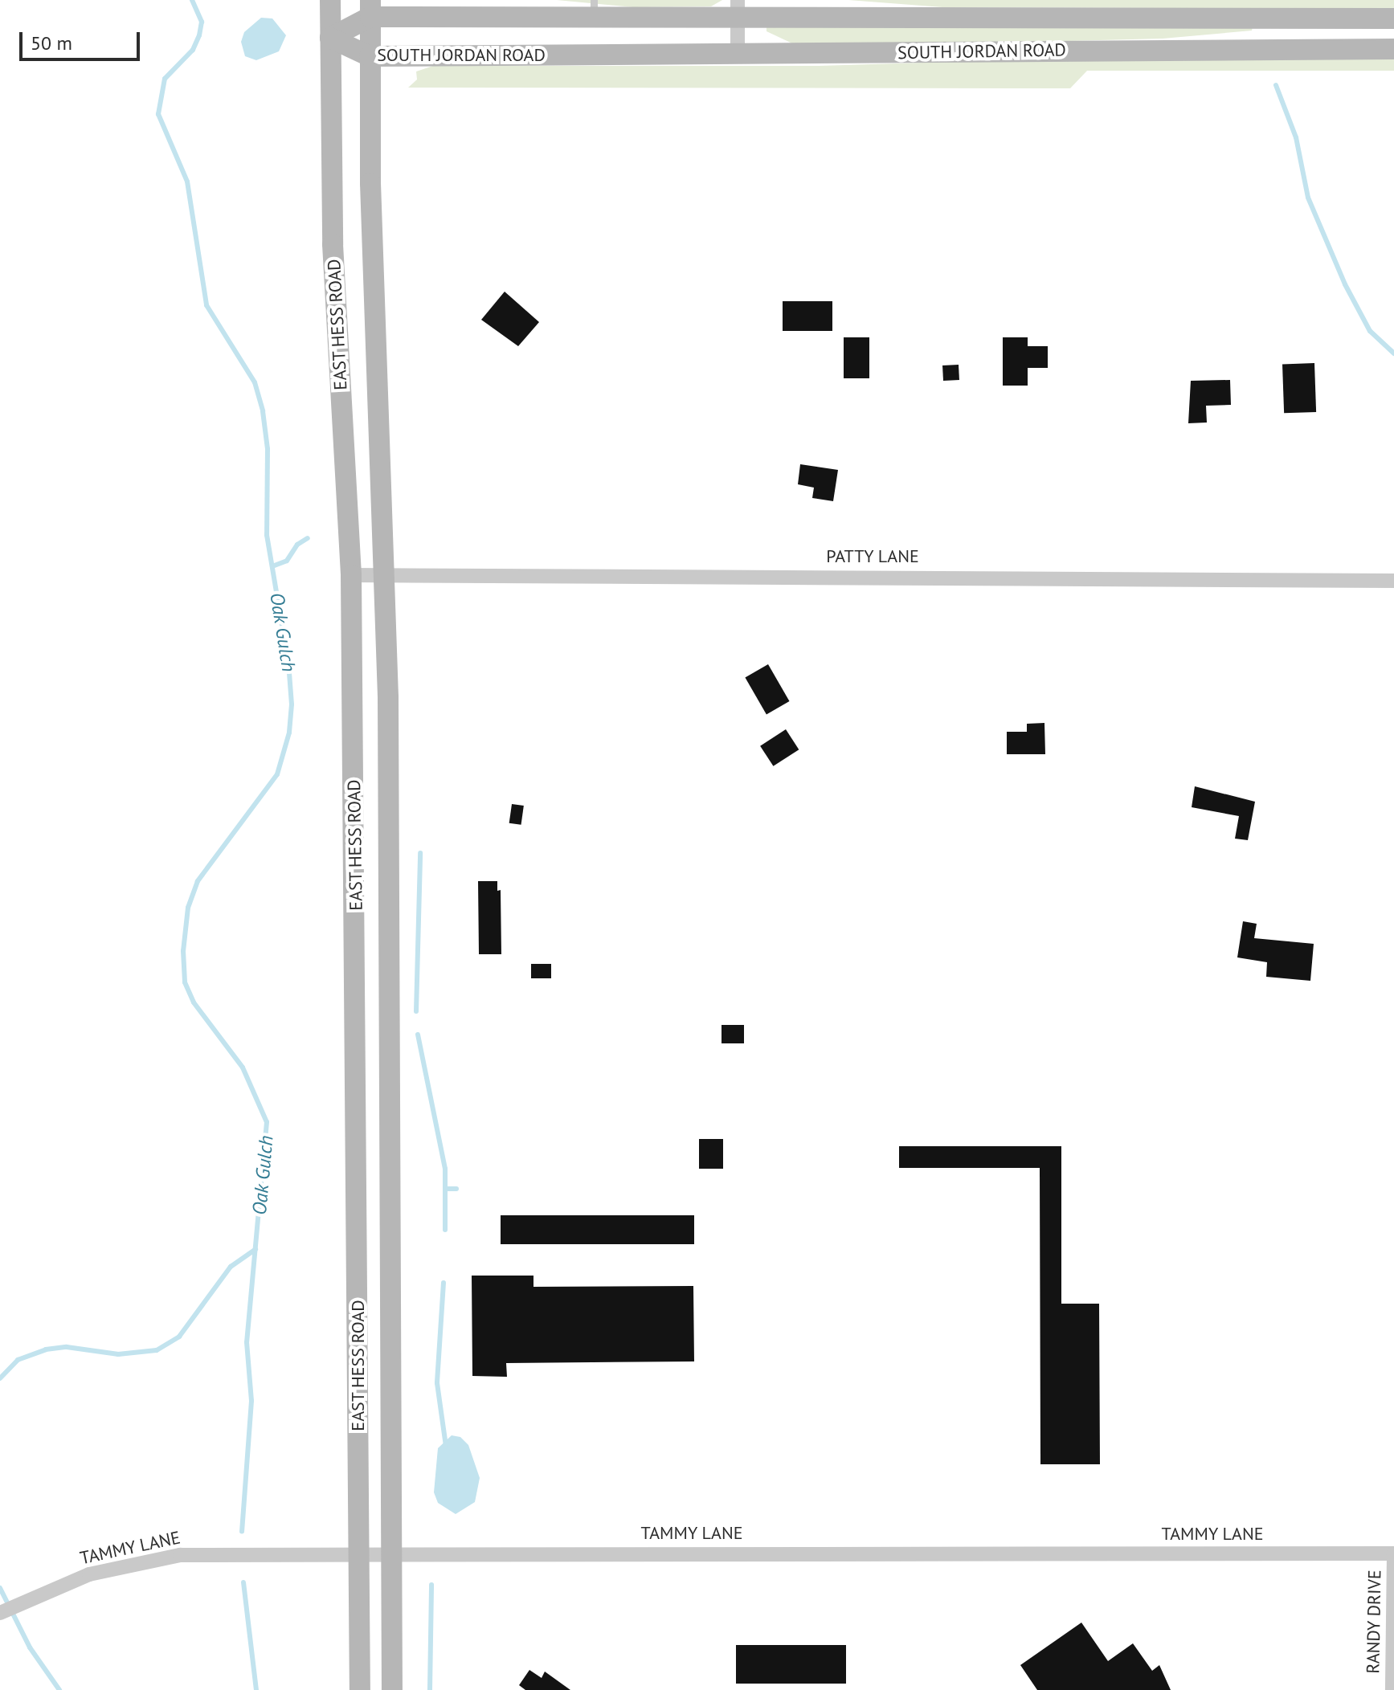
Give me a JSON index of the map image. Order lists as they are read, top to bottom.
{
  "streets": {
    "main road": ["SOUTH JORDAN ROAD", "EAST HESS ROAD"],
    "street": ["PATTY LANE", "TAMMY LANE", "RANDY DRIVE"]
  },
  "crossings": [
    ["SOUTH JORDAN ROAD", "EAST HESS ROAD"],
    ["EAST HESS ROAD", "PATTY LANE"],
    ["EAST HESS ROAD", "TAMMY LANE"],
    ["TAMMY LANE", "RANDY DRIVE"]
  ],
  "water": ["Oak Gulch"],
  "scale_bar": "50 m"
}
